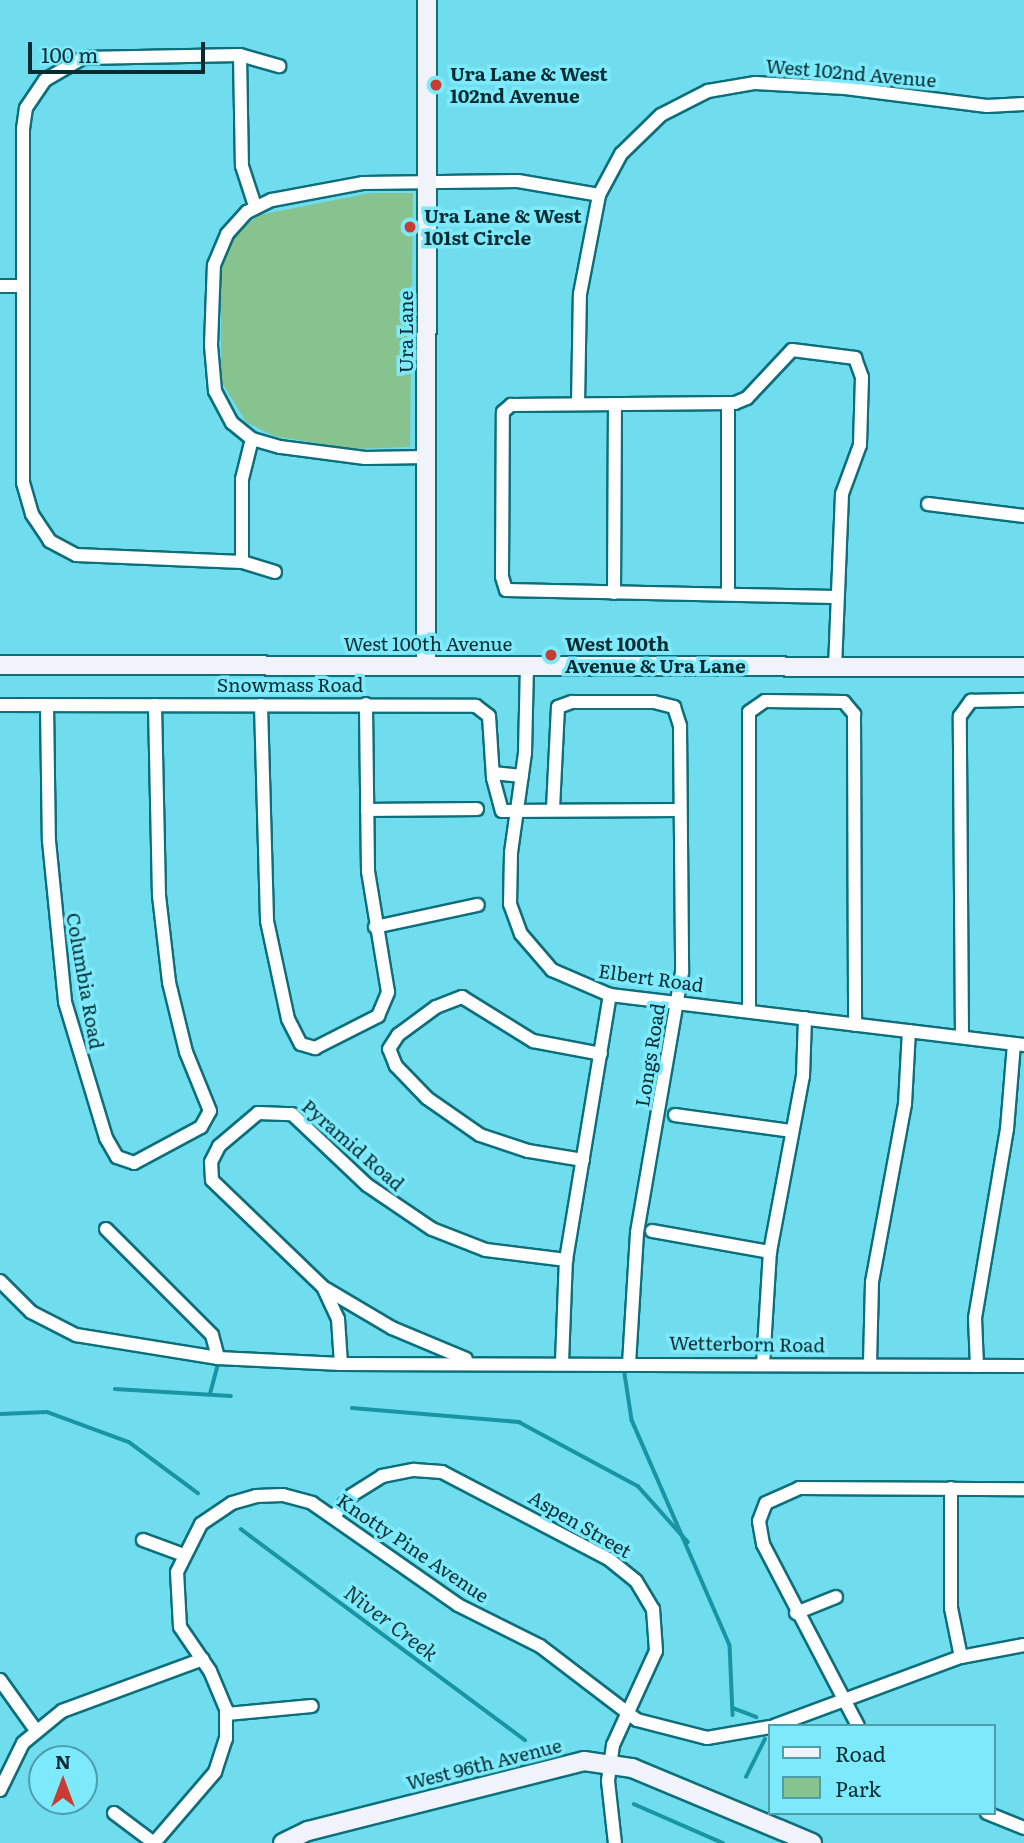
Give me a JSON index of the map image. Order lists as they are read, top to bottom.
{
  "streets": {
    "street": [
      "West 102nd Avenue",
      "Ura Lane",
      "West 100th Avenue",
      "Snowmass Road",
      "Elbert Road",
      "Columbia Road",
      "Longs Road",
      "Pyramid Road",
      "Wetterborn Road",
      "Aspen Street",
      "Knotty Pine Avenue",
      "West 96th Avenue"
    ]
  },
  "crossings": [
    ["Ura Lane", "West 100th Avenue"],
    ["West 100th Avenue", "Elbert Road"],
    ["Snowmass Road", "Elbert Road"],
    ["Snowmass Road", "Columbia Road"],
    ["Elbert Road", "Longs Road"],
    ["Longs Road", "Wetterborn Road"],
    ["Pyramid Road", "Wetterborn Road"],
    ["Aspen Street", "Knotty Pine Avenue"],
    ["Aspen Street", "West 96th Avenue"]
  ],
  "water": ["Niver Creek"],
  "places": ["Ura Lane & West 102nd Avenue", "Ura Lane & West 101st Circle", "West 100th Avenue & Ura Lane"],
  "legend": ["Road", "Park"],
  "scale_bar": "100 m",
  "north": "top"
}
